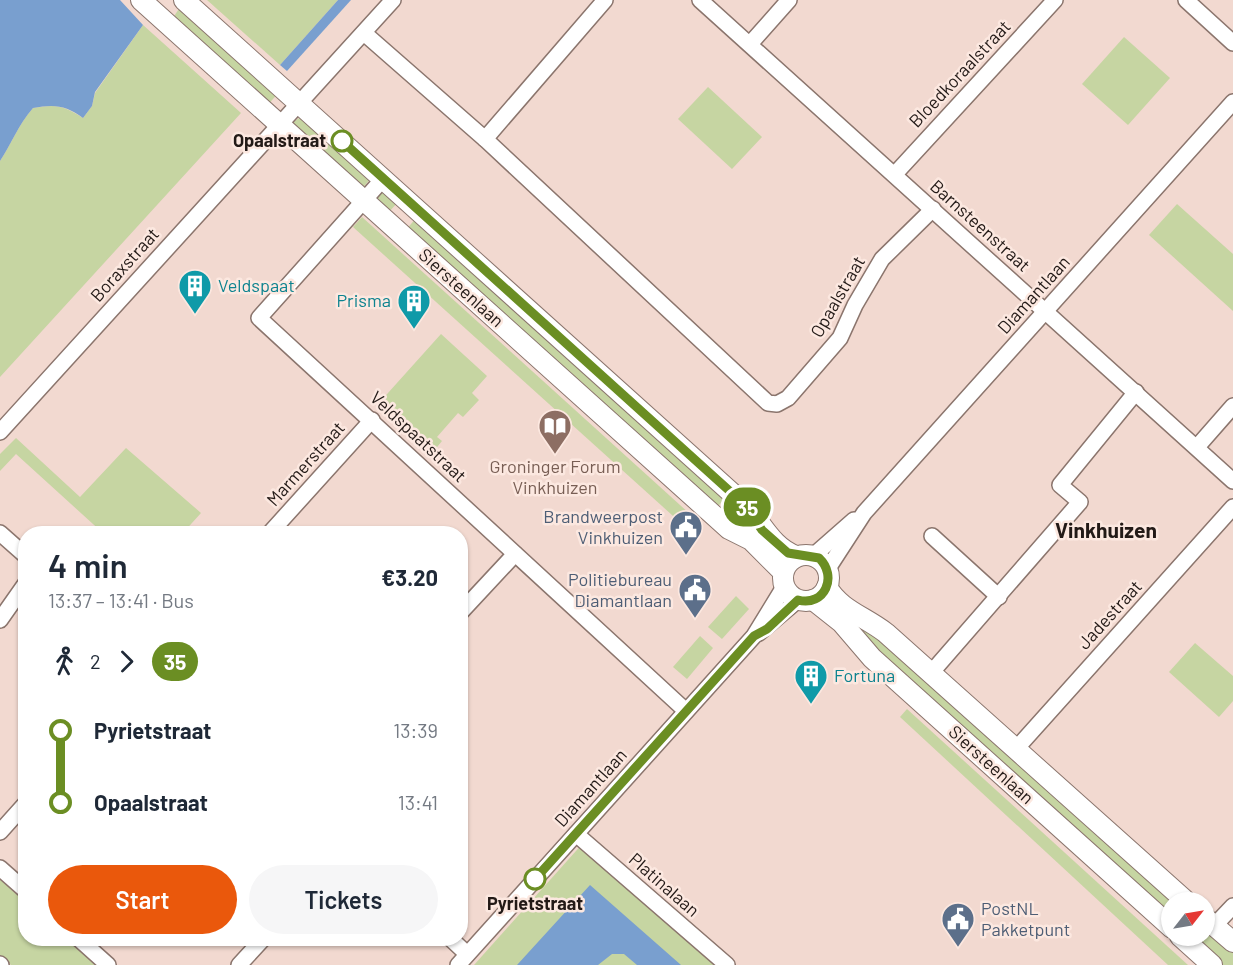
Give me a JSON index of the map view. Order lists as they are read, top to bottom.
{
  "streets": {
    "main road": ["Siersteenlaan"],
    "street": [
      "Bloedkoraalstraat",
      "Barnsteenstraat",
      "Boraxstraat",
      "Diamantlaan",
      "Opaalstraat",
      "Veldspaatstraat",
      "Marmerstraat",
      "Jadestraat",
      "Platinalaan"
    ]
  },
  "crossings": [
    ["Bloedkoraalstraat", "Barnsteenstraat"],
    ["Barnsteenstraat", "Diamantlaan"],
    ["Barnsteenstraat", "Opaalstraat"],
    ["Boraxstraat", "Siersteenlaan"],
    ["Boraxstraat", "Opaalstraat"],
    ["Siersteenlaan", "Diamantlaan"],
    ["Siersteenlaan", "Veldspaatstraat"],
    ["Siersteenlaan", "Jadestraat"],
    ["Diamantlaan", "Veldspaatstraat"],
    ["Diamantlaan", "Platinalaan"],
    ["Veldspaatstraat", "Marmerstraat"]
  ],
  "districts": ["Vinkhuizen"],
  "places": {
    "other": ["Opaalstraat", "Pyrietstraat"],
    "building": ["Veldspaat", "Prisma", "Fortuna"],
    "library": ["Groninger Forum Vinkhuizen"],
    "public building": ["Brandweerpost Vinkhuizen", "Politiebureau Diamantlaan", "PostNL Pakketpunt"]
  },
  "lines": ["bus line 35"],
  "north": "top right",
  "page": {
    "on_map": "35",
    "heading": ["4 min", "13:37 – 13:41 · Bus", "€3.20"],
    "legs": ["2", "35"],
    "list": [
      {
        "name": "Pyrietstraat",
        "value": "13:39"
      },
      {
        "name": "Opaalstraat",
        "value": "13:41"
      }
    ],
    "buttons": ["Start", "Tickets"]
  }
}
